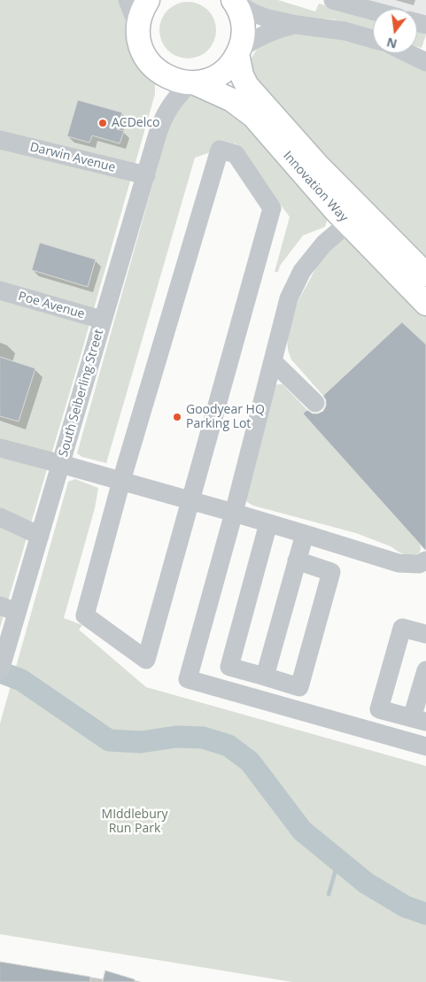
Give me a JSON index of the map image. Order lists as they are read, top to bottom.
{
  "streets": {
    "main road": ["Innovation Way"],
    "street": ["Darwin Avenue", "Poe Avenue", "South Seiberling Street"]
  },
  "crossings": [
    ["Darwin Avenue", "South Seiberling Street"],
    ["Innovation Way", "South Seiberling Street"],
    ["Poe Avenue", "South Seiberling Street"]
  ],
  "parks": ["MIddlebury Run Park"],
  "places": ["ACDelco", "Goodyear HQ Parking Lot"],
  "north": "bottom"
}
